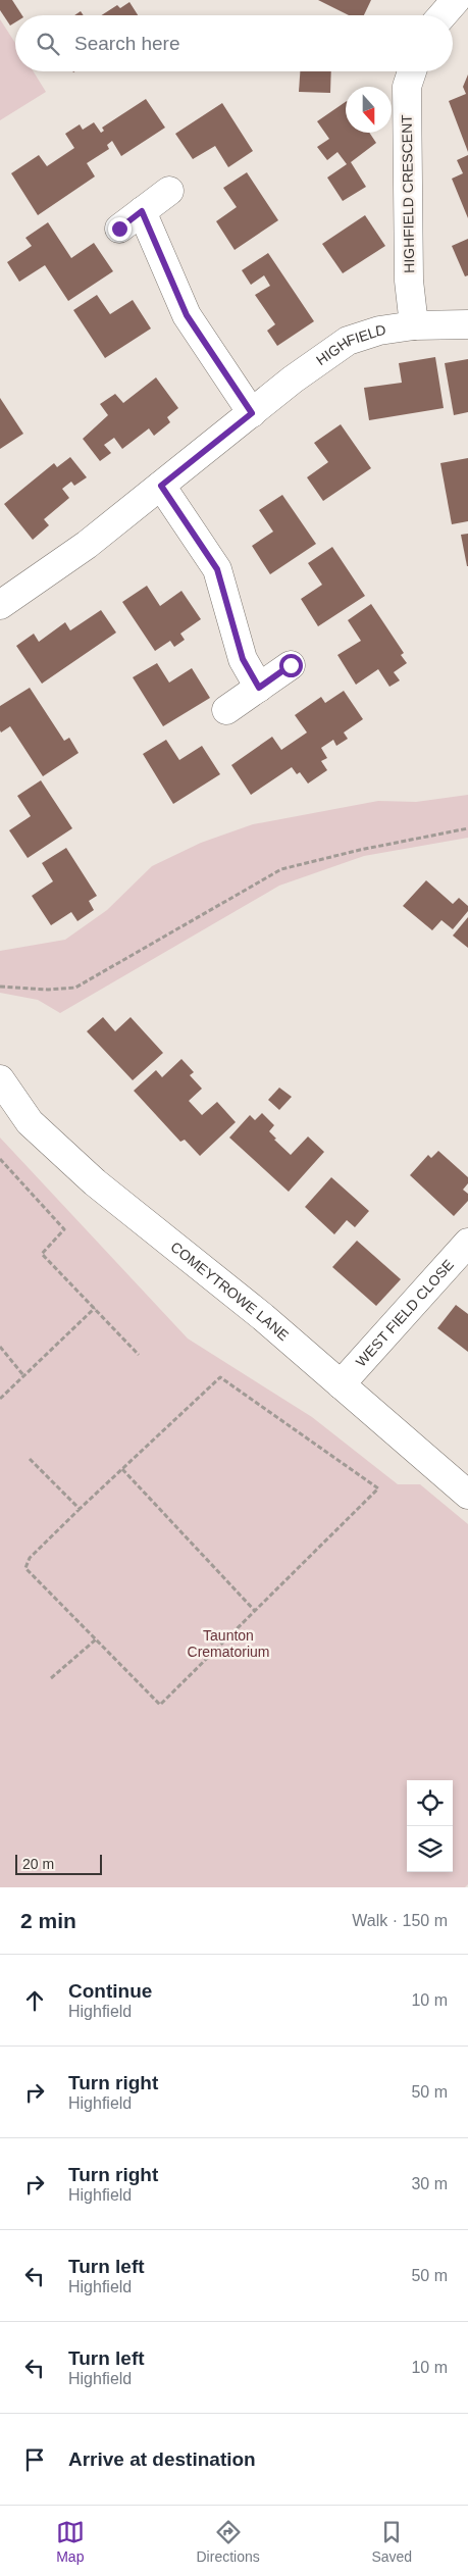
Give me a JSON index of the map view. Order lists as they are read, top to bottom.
{
  "streets": {
    "street": [
      "HIGHFIELD CRESCENT",
      "HIGHFIELD",
      "COMEYTROWE LANE",
      "WEST FIELD CLOSE"
    ]
  },
  "crossings": [
    ["HIGHFIELD CRESCENT", "HIGHFIELD"],
    ["COMEYTROWE LANE", "WEST FIELD CLOSE"]
  ],
  "parks": ["Taunton Crematorium"],
  "scale_bar": "20 m",
  "north": "bottom",
  "page": {
    "search": "Search here",
    "scale": "20 m",
    "heading": ["2 min", "Walk · 150 m"],
    "list": [
      ["Continue", "Highfield", "10 m"],
      ["Turn right", "Highfield", "50 m"],
      ["Turn right", "Highfield", "30 m"],
      ["Turn left", "Highfield", "50 m"],
      ["Turn left", "Highfield", "10 m"],
      "Arrive at destination"
    ],
    "nav": ["Map", "Directions", "Saved"]
  }
}
